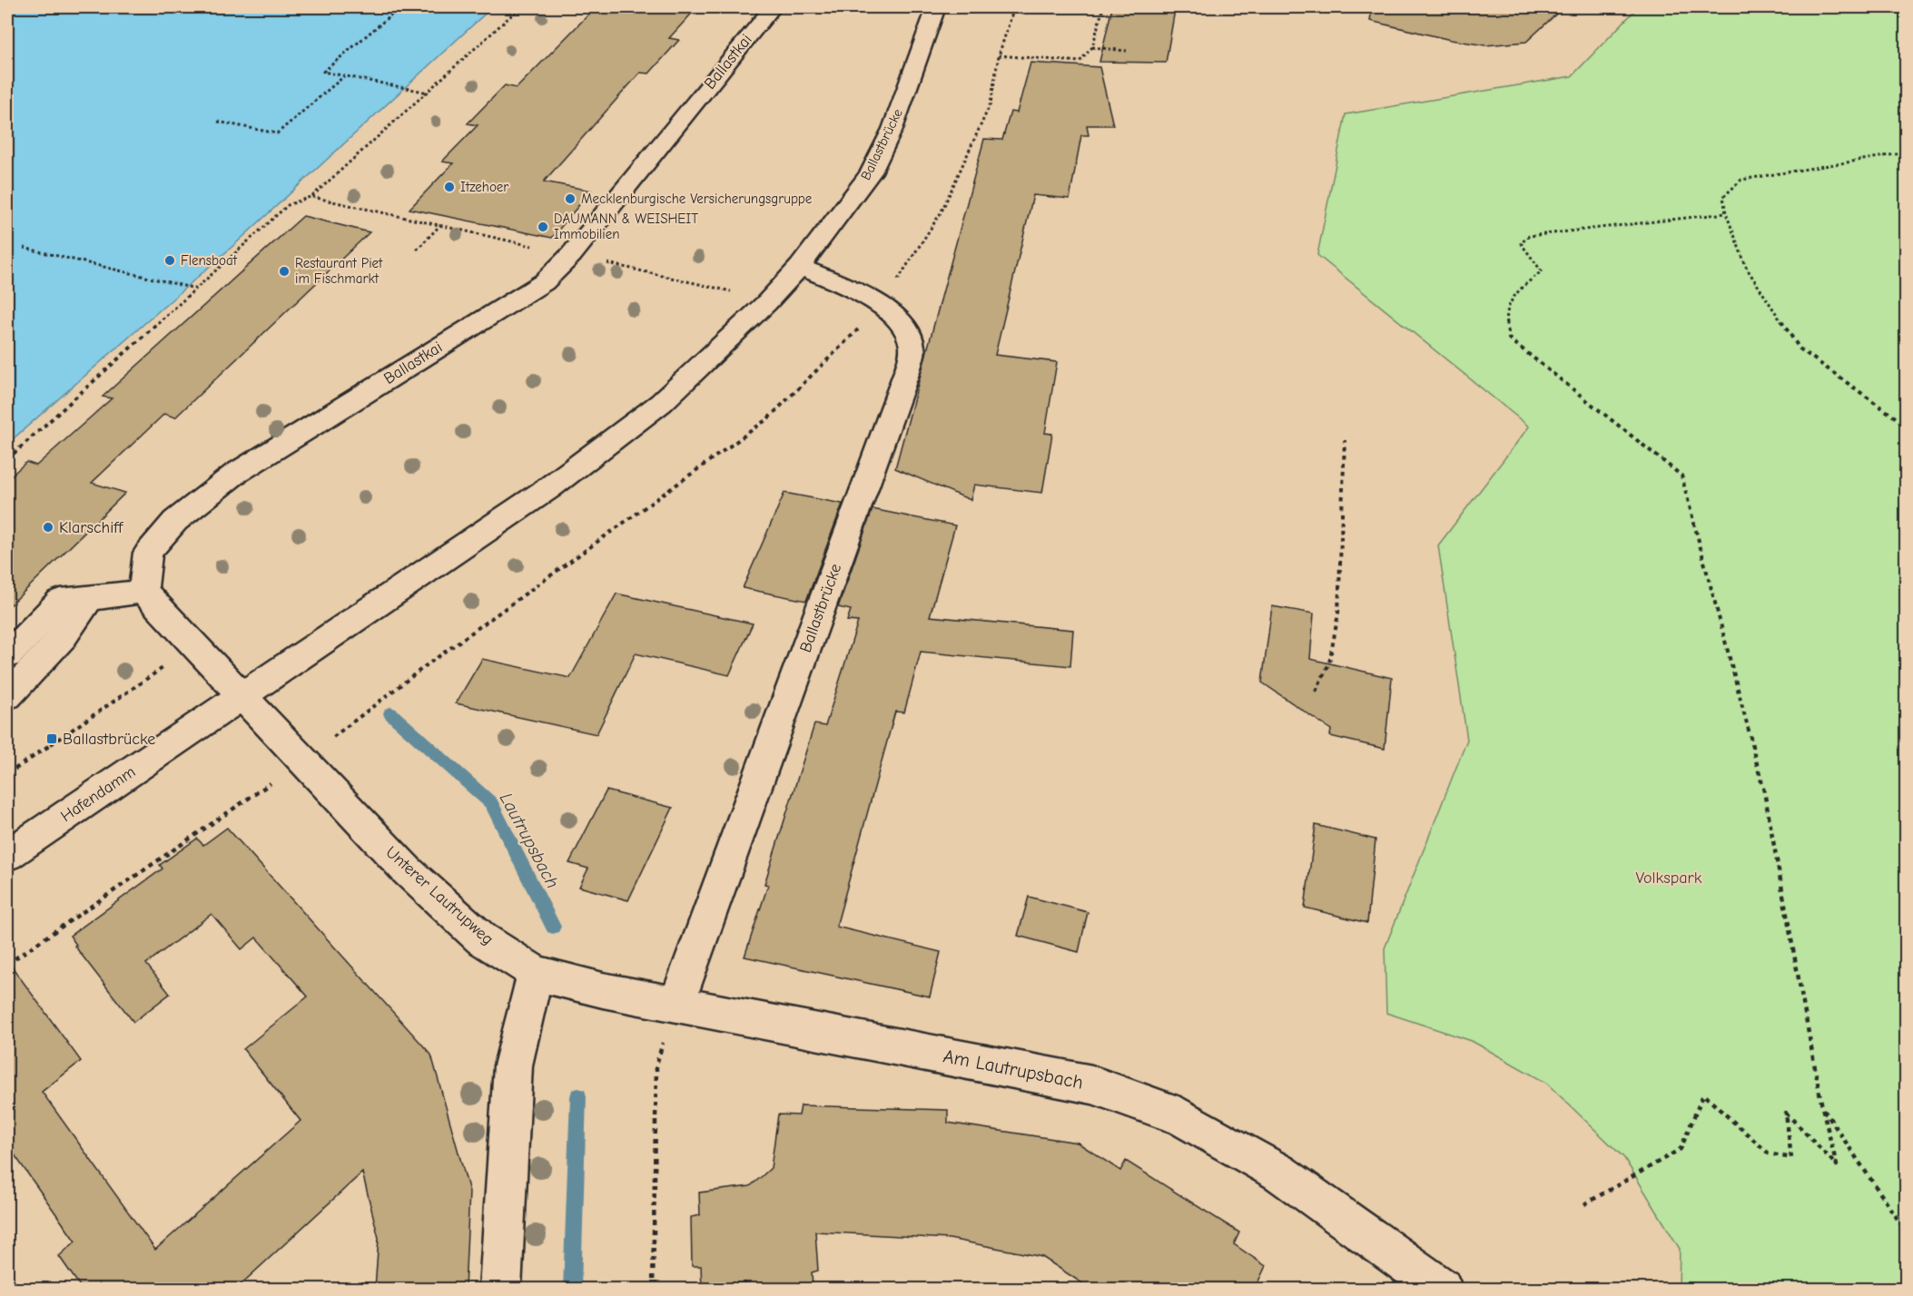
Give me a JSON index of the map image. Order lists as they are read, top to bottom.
{
  "streets": {
    "street": [
      "Ballastkai",
      "Ballastbrücke",
      "Hafendamm",
      "Unterer Lautrupweg",
      "Am Lautrupsbach"
    ]
  },
  "crossings": [
    ["Ballastbrücke", "Hafendamm"],
    ["Ballastbrücke", "Unterer Lautrupweg"],
    ["Ballastbrücke", "Am Lautrupsbach"],
    ["Hafendamm", "Unterer Lautrupweg"],
    ["Unterer Lautrupweg", "Am Lautrupsbach"]
  ],
  "water": ["Lautrupsbach"],
  "parks": ["Volkspark"],
  "places": {
    "other": [
      "Itzehoer",
      "Mecklenburgische Versicherungsgruppe",
      "DAUMANN & WEISHEIT Immobilien",
      "Flensboat",
      "Restaurant Piet im Fischmarkt",
      "Klarschiff"
    ],
    "transit": ["Ballastbrücke"]
  }
}
